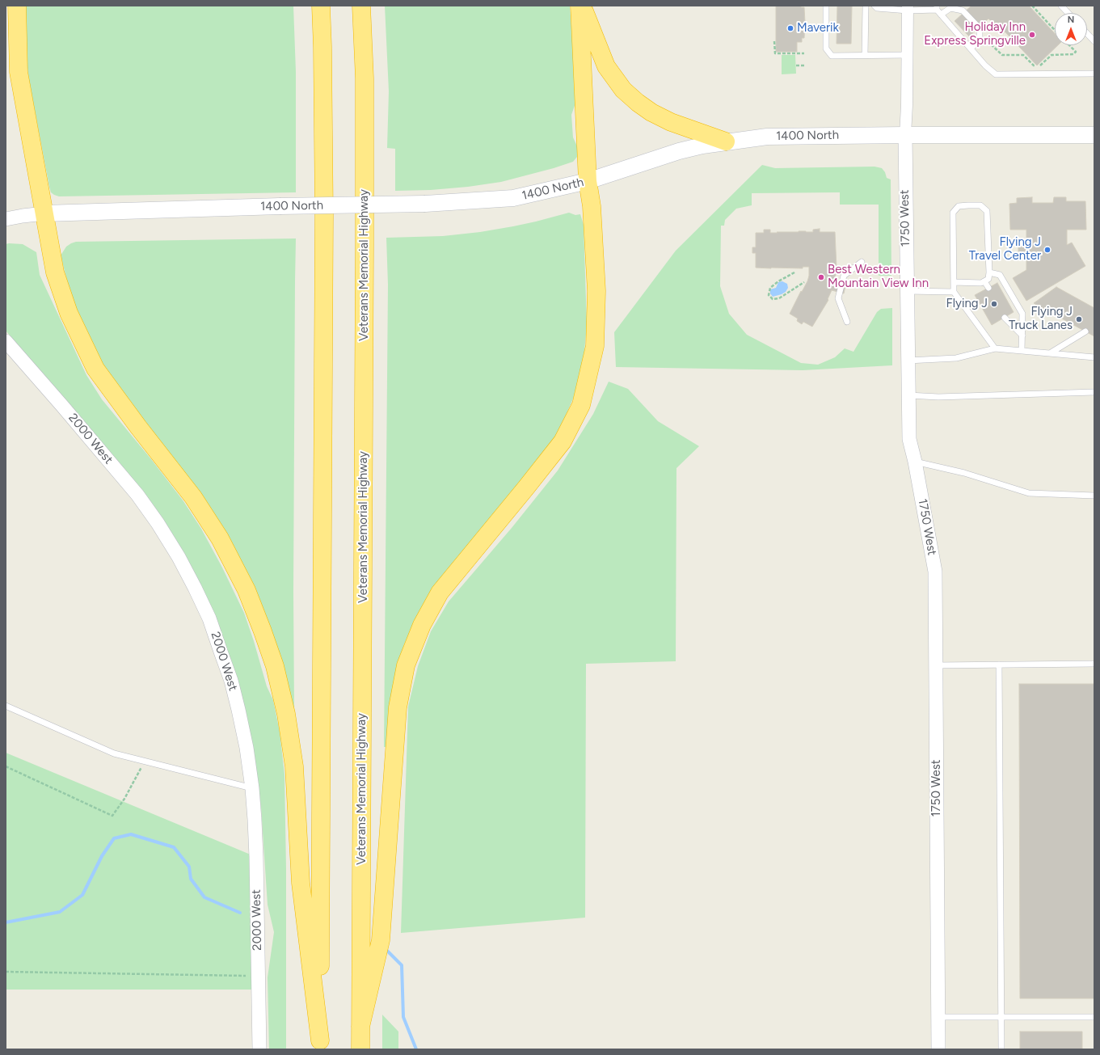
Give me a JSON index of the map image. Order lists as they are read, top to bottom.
{
  "streets": {
    "highway": ["Veterans Memorial Highway"],
    "main road": ["1400 North"],
    "street": ["1750 West", "2000 West"]
  },
  "crossings": [
    ["1400 North", "1750 West"]
  ],
  "places": [
    "Maverik",
    "Holiday Inn Express Springville",
    "Flying J Travel Center",
    "Best Western Mountain View Inn",
    "Flying J",
    "Flying J Truck Lanes"
  ],
  "north": "top"
}
